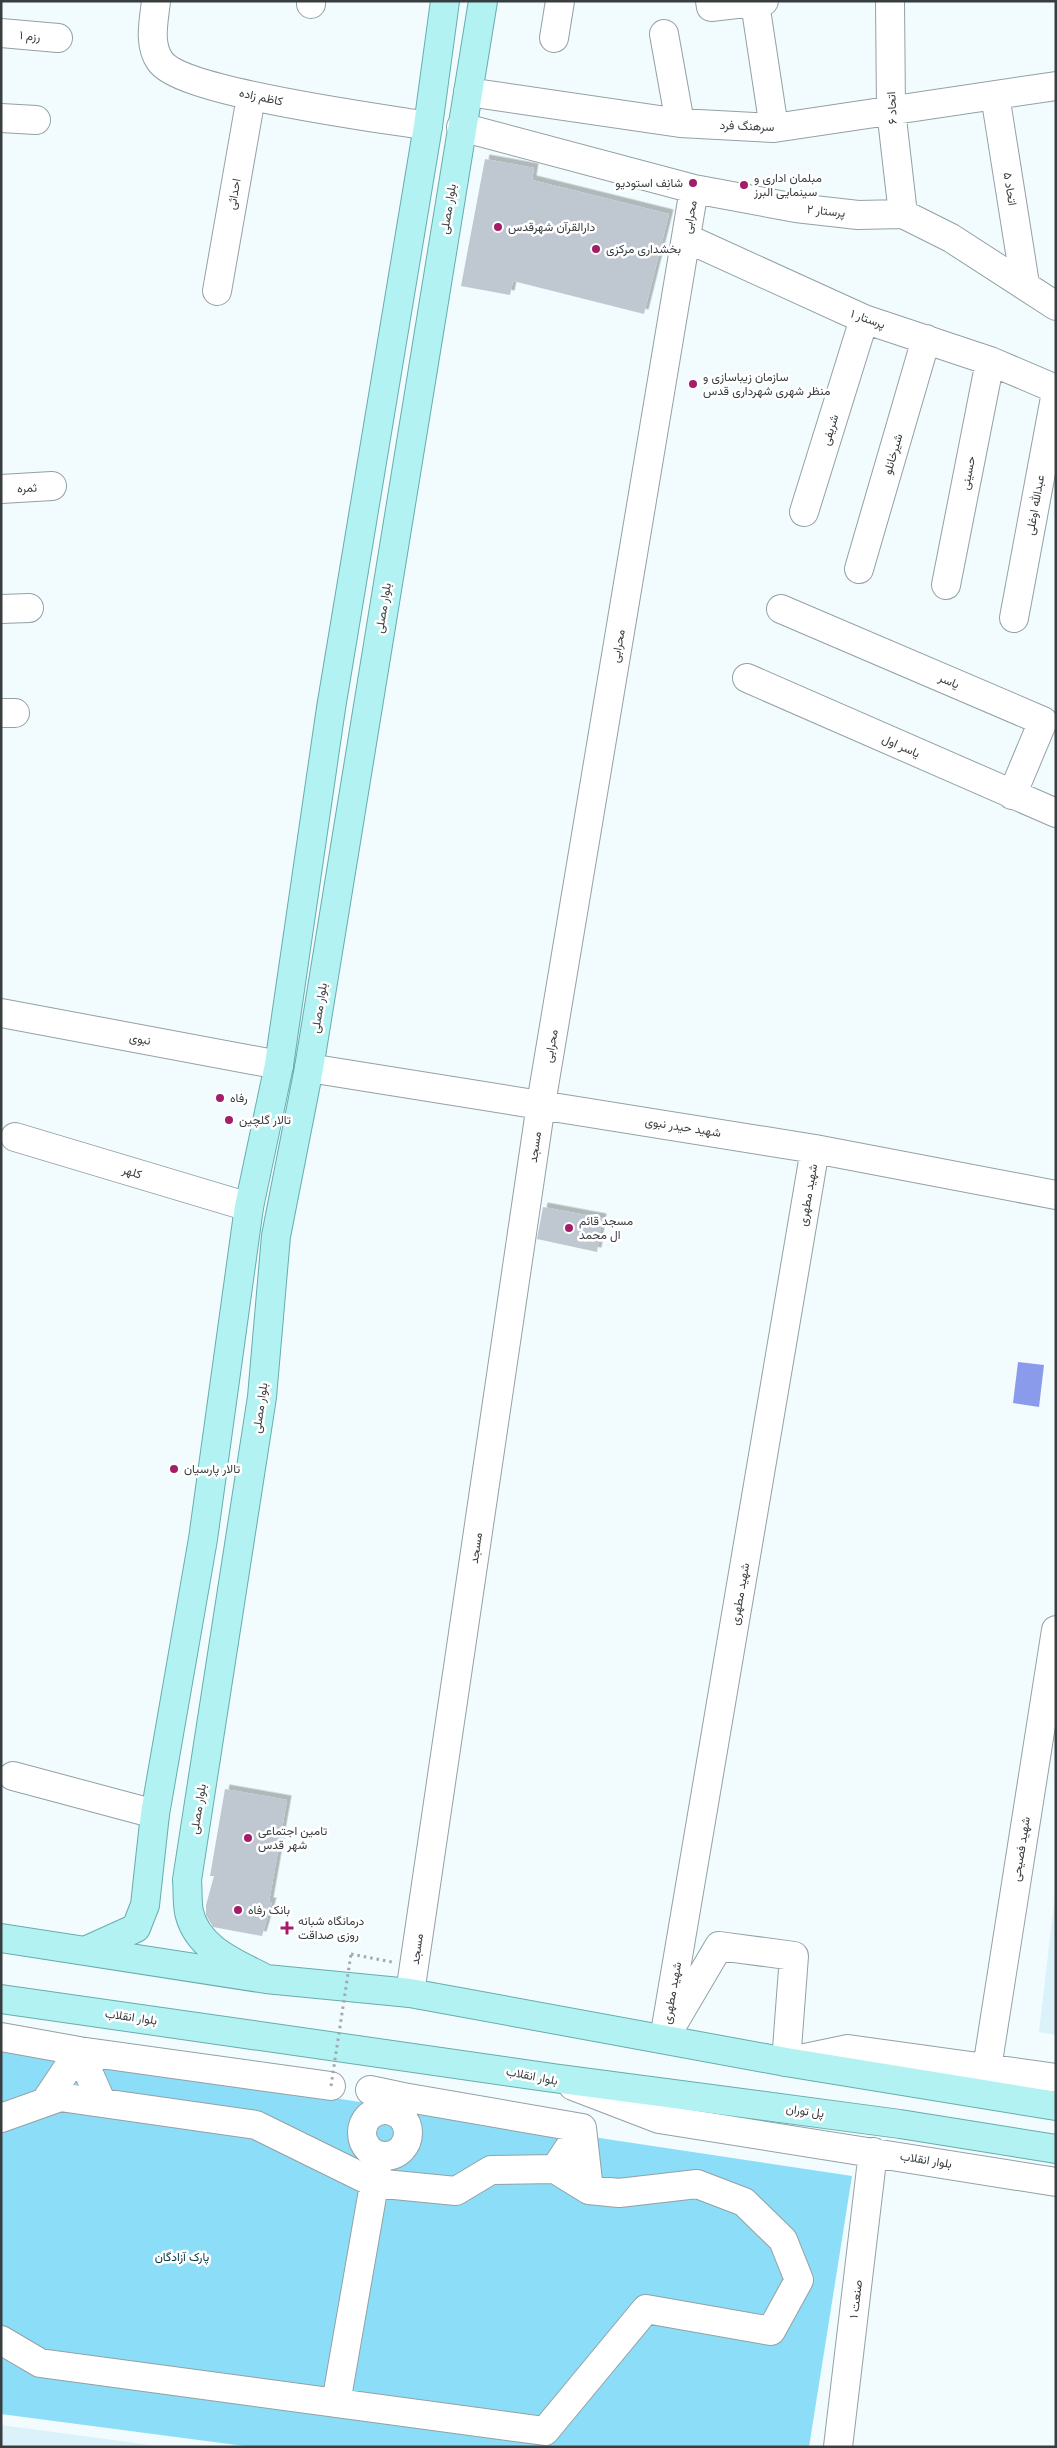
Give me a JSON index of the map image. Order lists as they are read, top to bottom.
{
  "streets": {
    "main road": ["بلوار مصلی", "بلوار انقلاب", "پل توران"],
    "street": [
      "رزم ۱",
      "کاظم زاده",
      "اتحاد ۶",
      "سرهنگ فرد",
      "اتحاد ۵",
      "احداثی",
      "پرستار ۲",
      "محرابی",
      "پرستار ۱",
      "شریفی",
      "شیرخانلو",
      "حسینی",
      "ثمره",
      "عبدالله اوغلی",
      "یاسر",
      "یاسر اول",
      "نبوی",
      "شهید حیدر نبوی",
      "مسجد",
      "کلهر",
      "شهید مطهری",
      "شهید فصیحی",
      "صنعت ۱"
    ]
  },
  "crossings": [
    ["کاظم زاده", "احداثی"],
    ["اتحاد ۶", "سرهنگ فرد"],
    ["اتحاد ۶", "پرستار ۲"],
    ["سرهنگ فرد", "اتحاد ۵"],
    ["سرهنگ فرد", "بلوار مصلی"],
    ["اتحاد ۵", "پرستار ۲"],
    ["بلوار مصلی", "پرستار ۲"],
    ["بلوار مصلی", "شهید حیدر نبوی"],
    ["پرستار ۲", "محرابی"],
    ["محرابی", "پرستار ۱"],
    ["محرابی", "شهید حیدر نبوی"],
    ["محرابی", "مسجد"],
    ["پرستار ۱", "شریفی"],
    ["پرستار ۱", "شیرخانلو"],
    ["پرستار ۱", "حسینی"],
    ["پرستار ۱", "عبدالله اوغلی"],
    ["یاسر", "یاسر اول"],
    ["شهید حیدر نبوی", "مسجد"],
    ["شهید حیدر نبوی", "شهید مطهری"],
    ["بلوار انقلاب", "پل توران"],
    ["بلوار انقلاب", "صنعت ۱"]
  ],
  "parks": ["پارک آزادگان"],
  "places": {
    "other": [
      "شانِف استودیو",
      "مبلمان اداری و سینمایی البرز",
      "دارالقرآن شهرقدس",
      "بخشداری مرکزی",
      "سازمان زیباسازی و منظر شهری شهرداری قدس",
      "رفاه",
      "تالار گلچین",
      "مسجد قائم ال محمد",
      "تالار پارسیان",
      "تامین اجتماعی شهر قدس",
      "بانک رفاه"
    ],
    "health": ["درمانگاه شبانه روزی صداقت"]
  }
}
